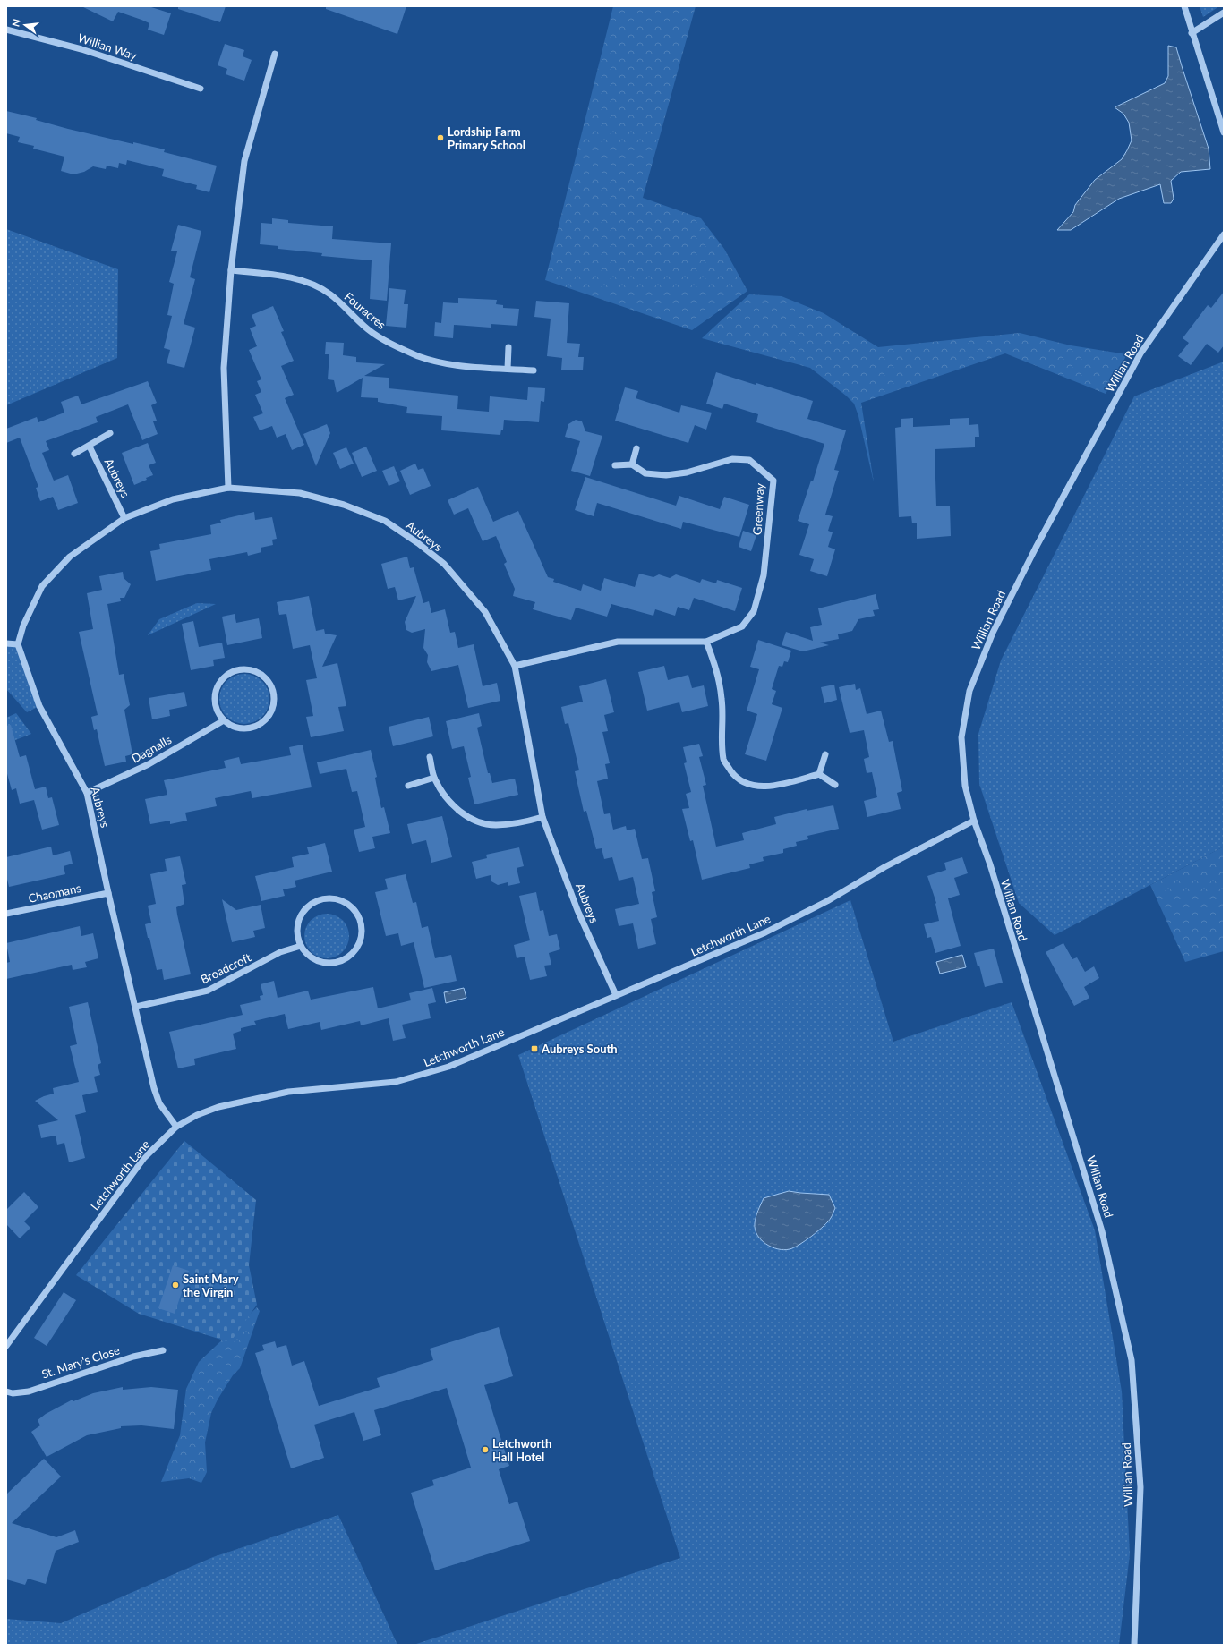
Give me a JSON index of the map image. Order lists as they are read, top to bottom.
{
  "streets": {
    "street": [
      "Willian Way",
      "Fouracres",
      "Willian Road",
      "Aubreys",
      "Greenway",
      "Dagnalls",
      "Chaomans",
      "Letchworth Lane",
      "Broadcroft",
      "St. Mary's Close"
    ]
  },
  "crossings": [
    ["Willian Road", "Letchworth Lane"],
    ["Aubreys", "Greenway"],
    ["Aubreys", "Dagnalls"],
    ["Aubreys", "Chaomans"],
    ["Aubreys", "Letchworth Lane"],
    ["Aubreys", "Broadcroft"]
  ],
  "places": {
    "other": ["Lordship Farm Primary School", "Saint Mary the Virgin", "Letchworth Hall Hotel"],
    "transit": ["Aubreys South"]
  },
  "north": "left"
}
